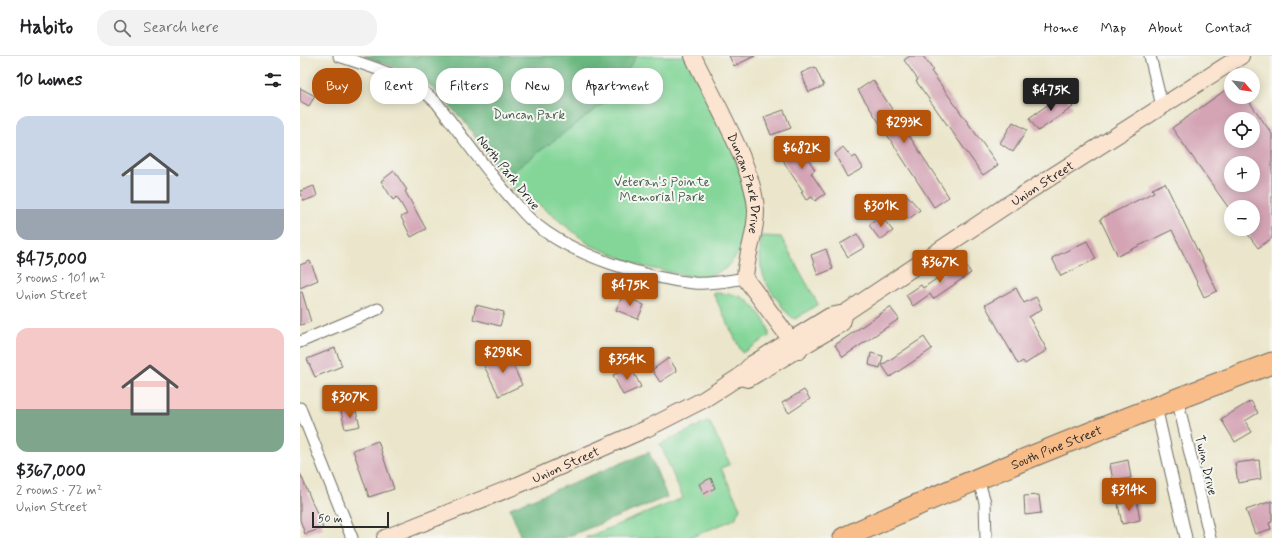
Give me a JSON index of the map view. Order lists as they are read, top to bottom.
{
  "streets": {
    "highway": ["South Pine Street"],
    "main road": ["Union Street", "Duncan Park Drive"],
    "street": ["North Park Drive", "Twin Drive"]
  },
  "crossings": [
    ["North Park Drive", "Duncan Park Drive"],
    ["South Pine Street", "Twin Drive"]
  ],
  "parks": ["Duncan Park", "Veteran's Pointe Memorial Park"],
  "scale_bar": "50 m",
  "north": "bottom right",
  "page": {
    "header": "Habito",
    "search": "Search here",
    "nav": [
      "Home",
      "Map",
      "About",
      "Contact"
    ],
    "heading": "10 homes",
    "map_buttons": ["+", "−"],
    "chip": [
      "Buy",
      "Rent",
      "Filters",
      "New",
      "Apartment"
    ],
    "price": [
      "$475K",
      "$293K",
      "$682K",
      "$301K",
      "$367K",
      "$475K",
      "$298K",
      "$354K",
      "$307K",
      "$314K"
    ],
    "list": [
      {
        "name": "$475,000",
        "note": "3 rooms · 101 m² · Union Street"
      },
      {
        "name": "$367,000",
        "note": "2 rooms · 72 m² · Union Street"
      }
    ],
    "scale": "50 m"
  }
}
